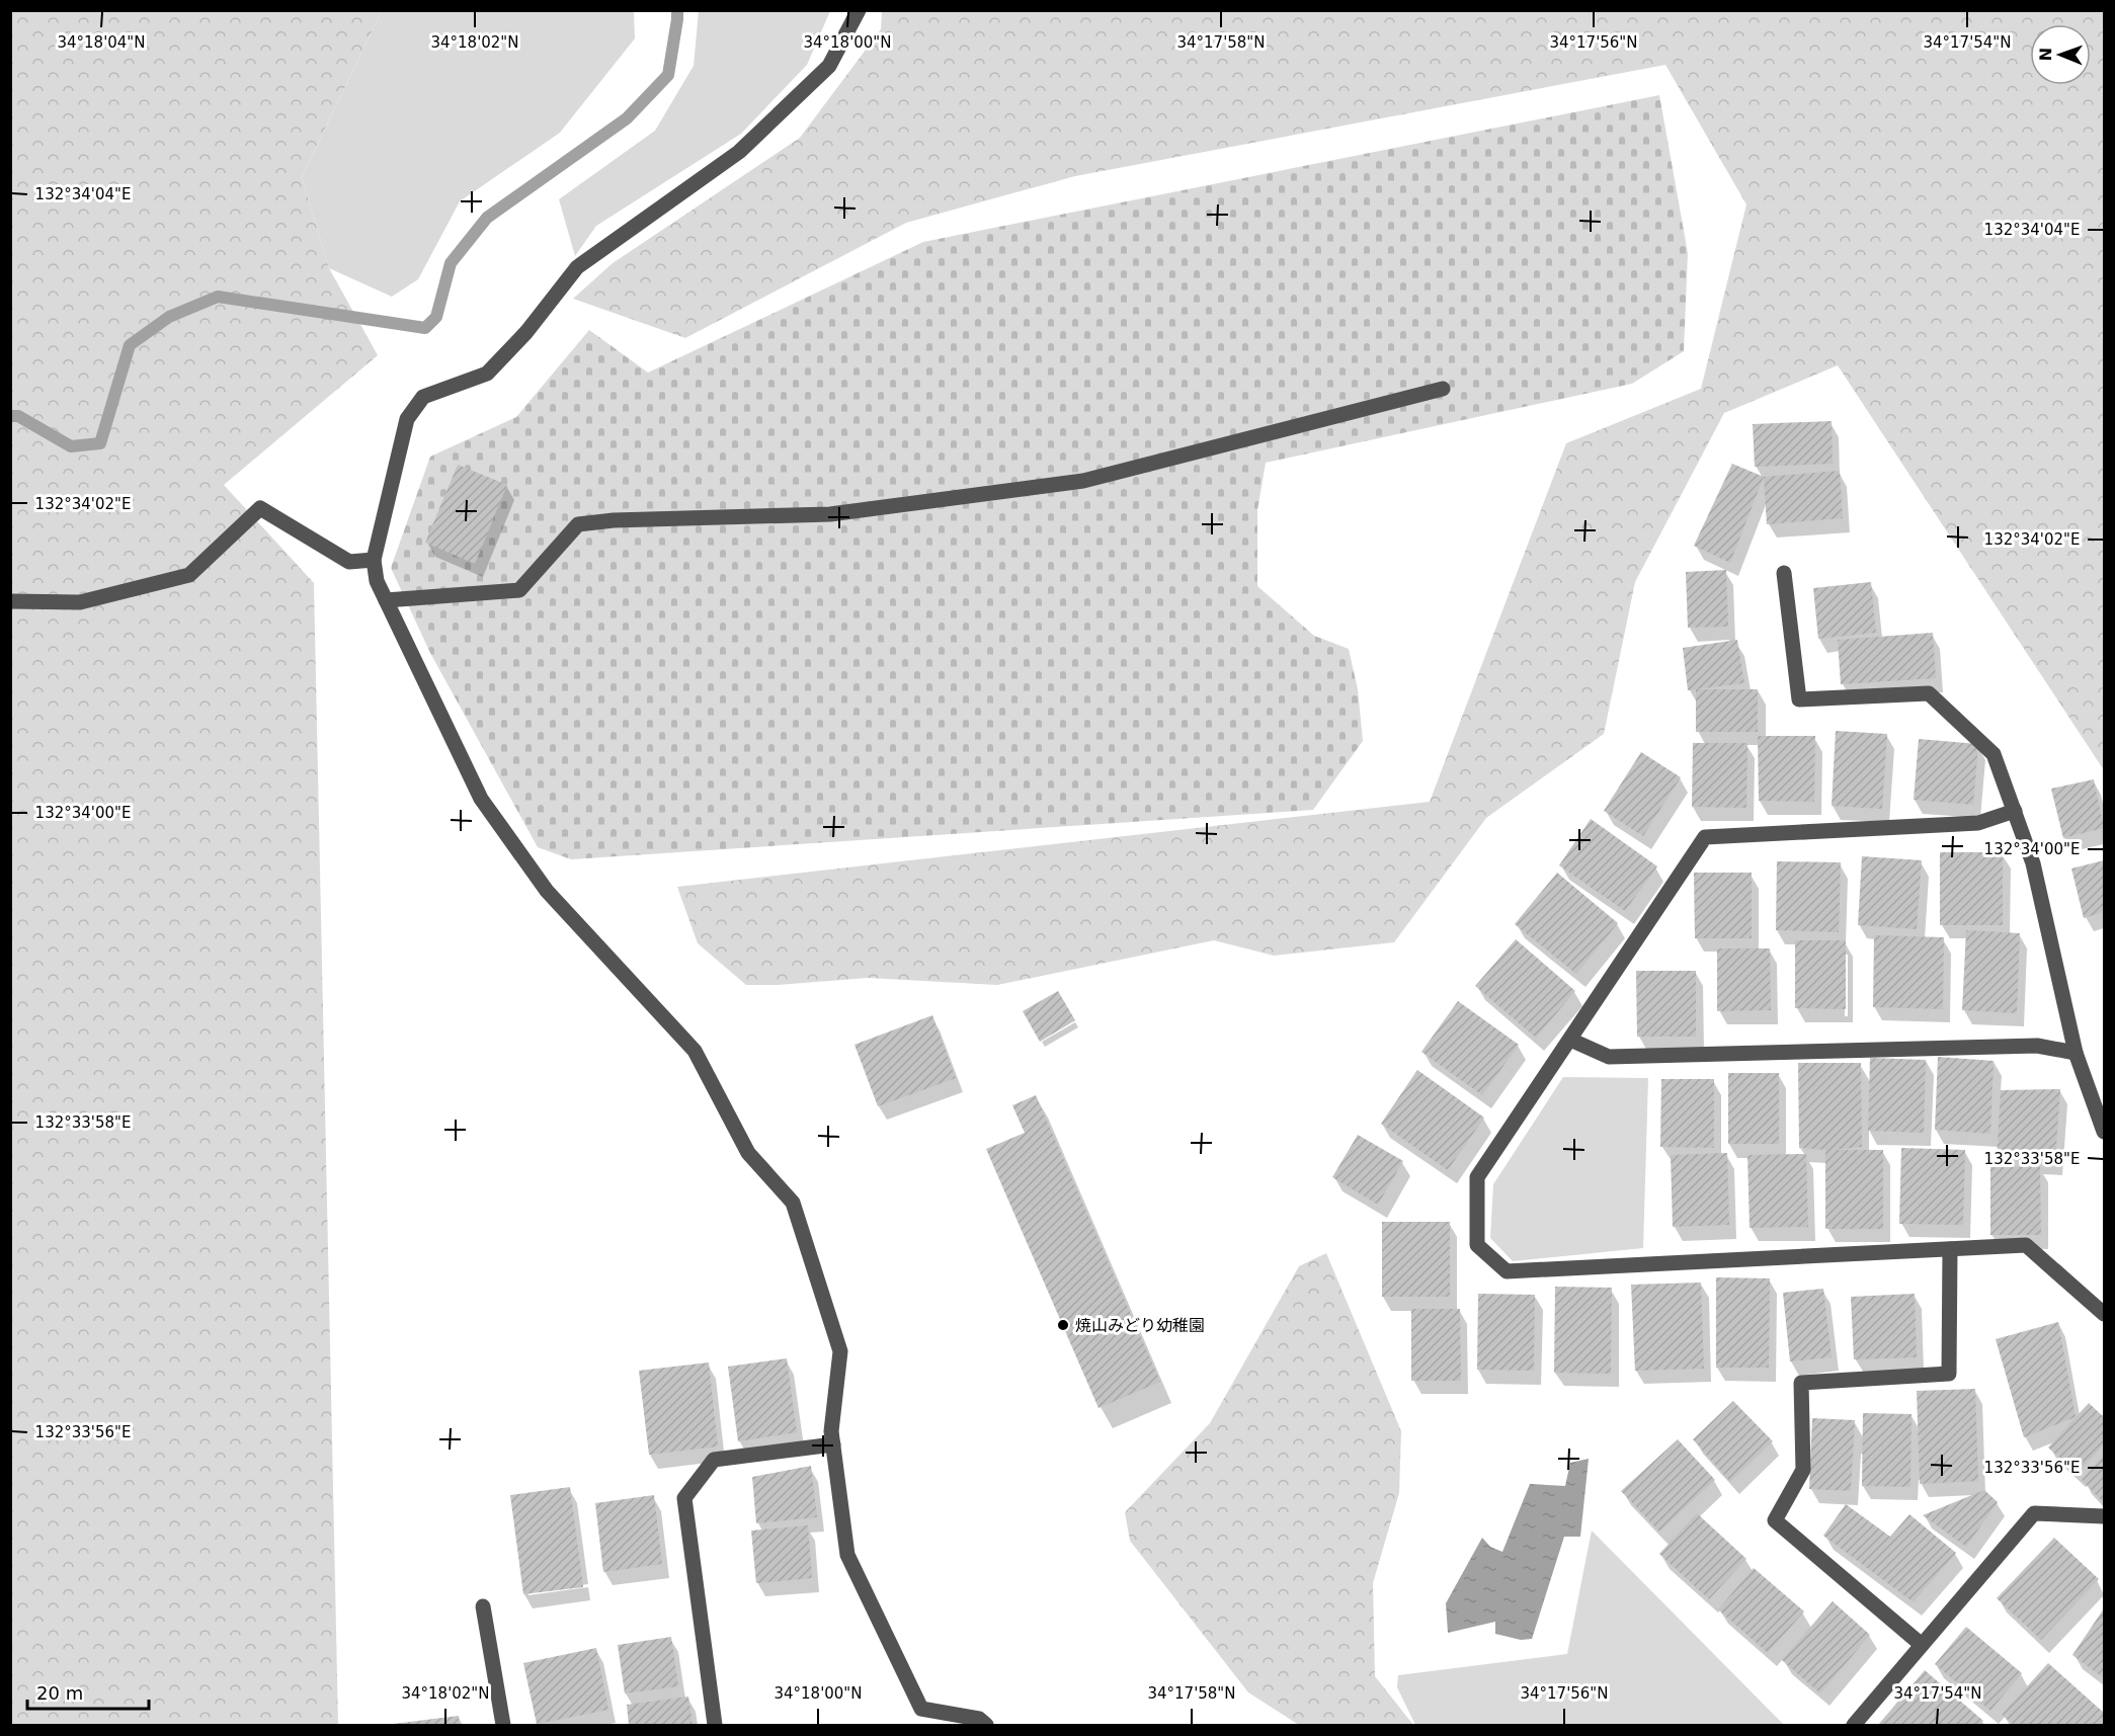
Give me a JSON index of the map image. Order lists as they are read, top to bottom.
{
  "places": ["焼山みどり幼稚園"],
  "scale_bar": "20 m",
  "north": "left",
  "coordinates": [
    "34°18'04\"N",
    "34°18'02\"N",
    "34°18'00\"N",
    "34°17'58\"N",
    "34°17'56\"N",
    "34°17'54\"N",
    "132°34'04\"E",
    "132°34'02\"E",
    "132°34'00\"E",
    "132°33'58\"E",
    "132°33'56\"E"
  ]
}
